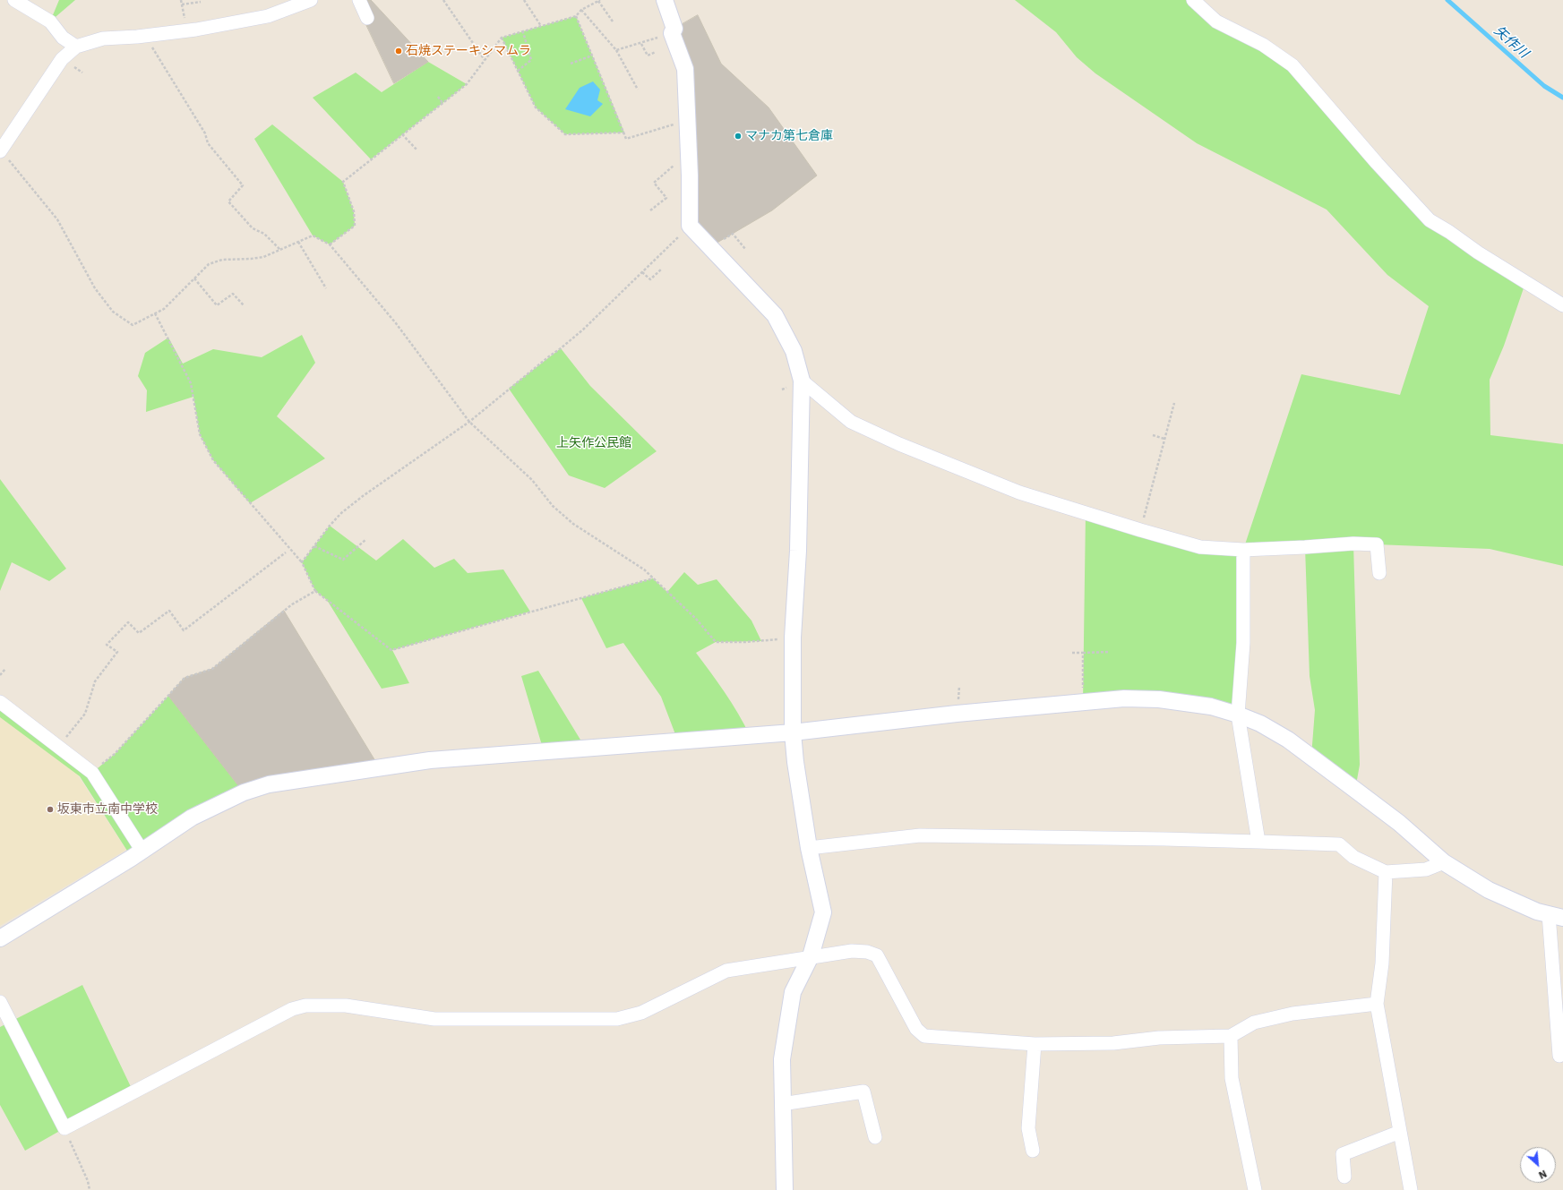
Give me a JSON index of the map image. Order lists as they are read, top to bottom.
{
  "water": ["矢作川"],
  "parks": ["上矢作公民館"],
  "places": ["石焼ステーキシマムラ", "マナカ第七倉庫", "坂東市立南中学校"],
  "north": "bottom right"
}
